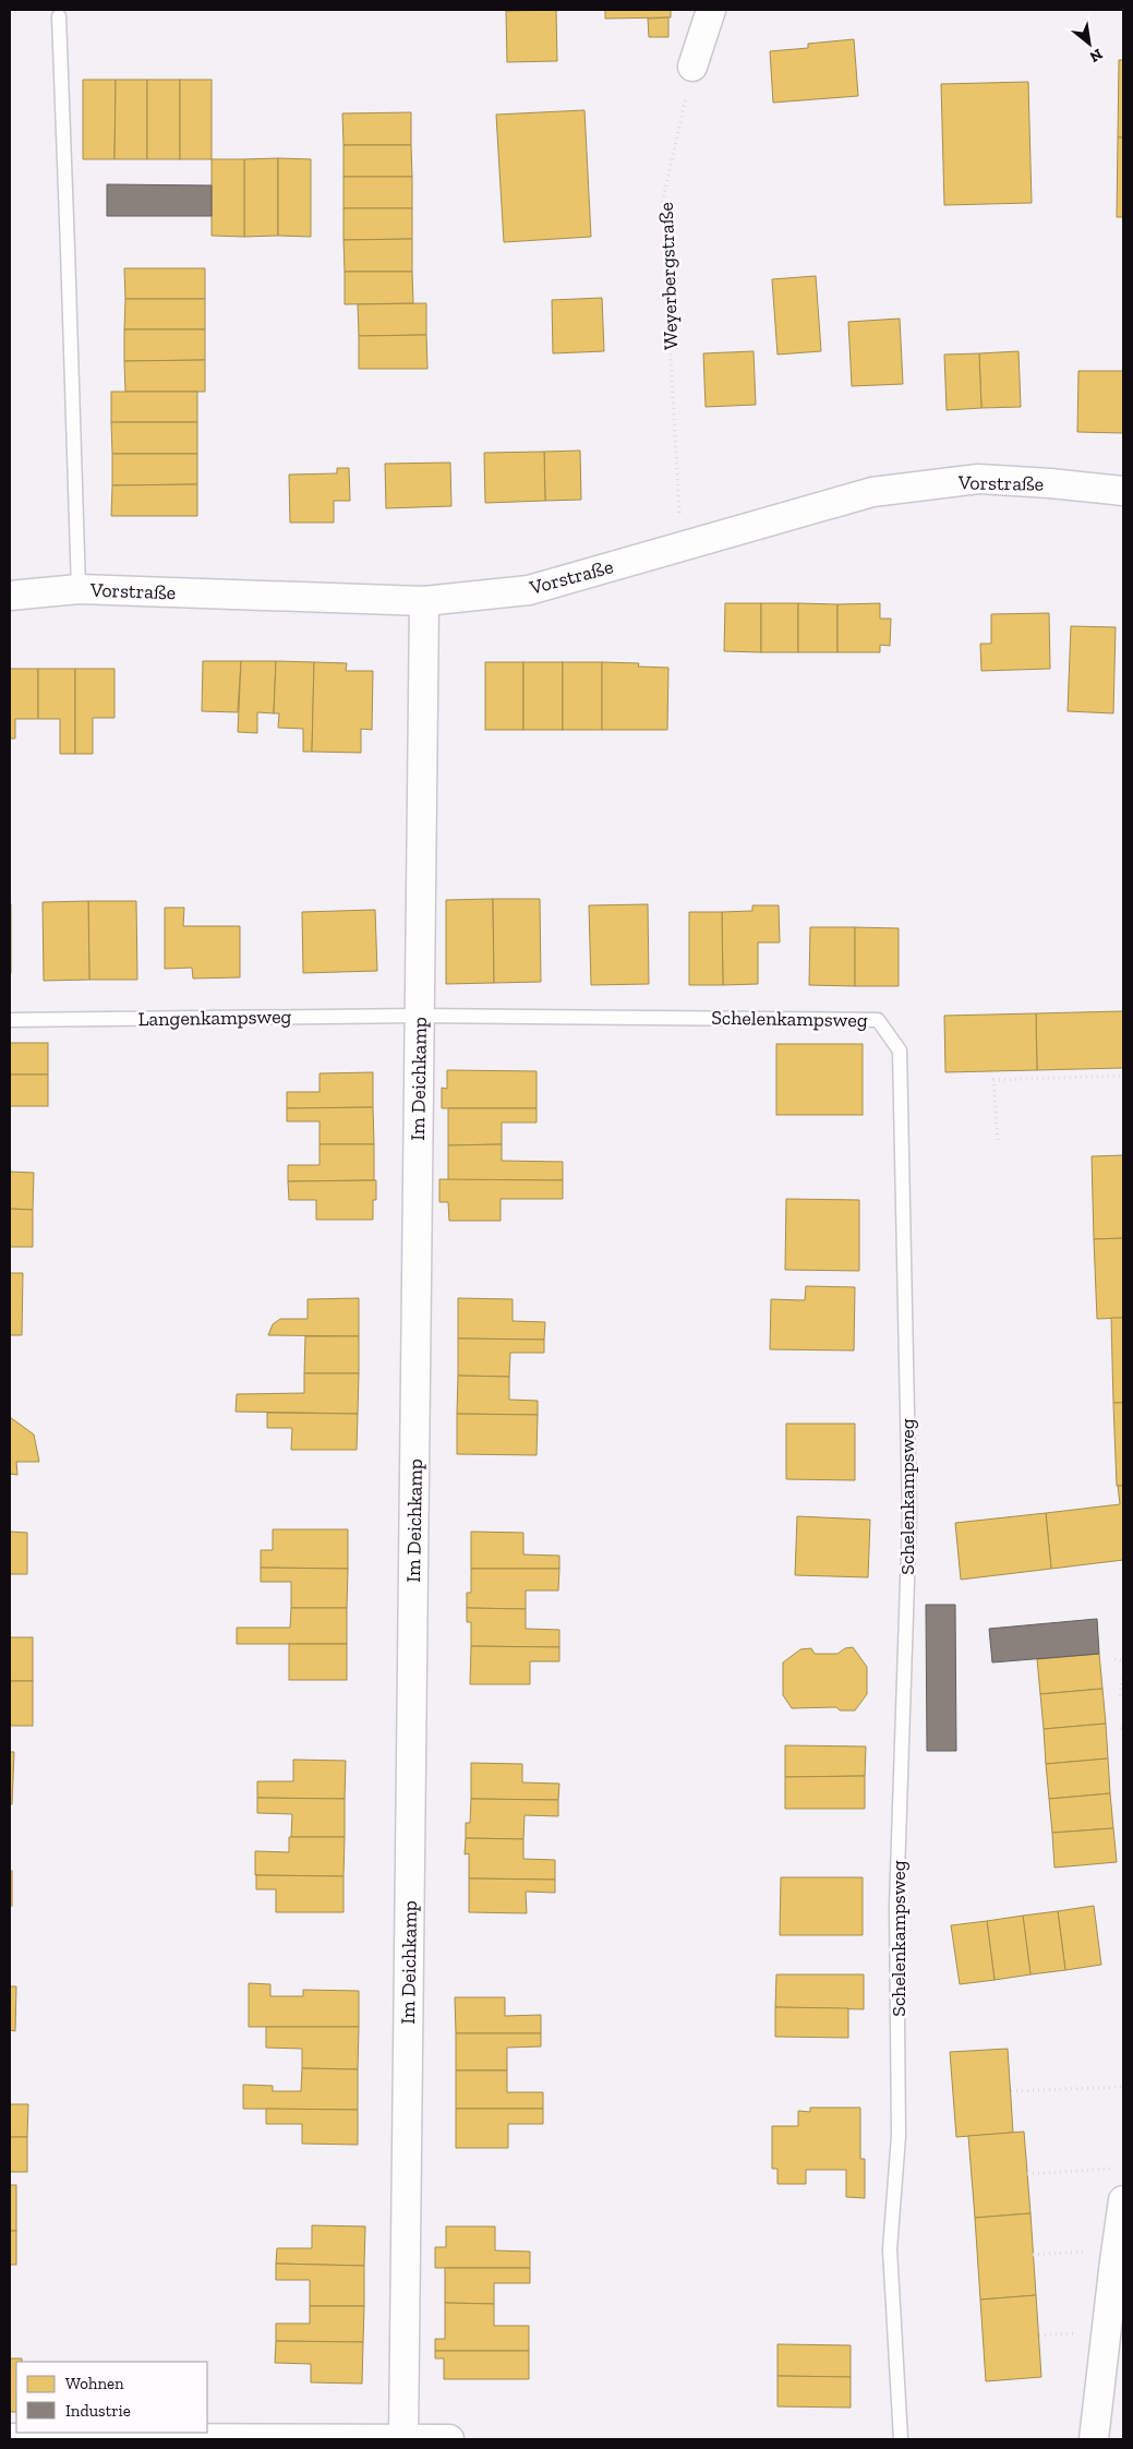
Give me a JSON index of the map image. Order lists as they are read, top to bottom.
{
  "streets": {
    "street": ["Vorstraße", "Im Deichkamp"],
    "lane": ["Langenkampsweg", "Schelenkampsweg"],
    "path": ["Weyerbergstraße"]
  },
  "crossings": [
    ["Weyerbergstraße", "Vorstraße"],
    ["Vorstraße", "Im Deichkamp"],
    ["Langenkampsweg", "Schelenkampsweg"],
    ["Langenkampsweg", "Im Deichkamp"],
    ["Schelenkampsweg", "Im Deichkamp"]
  ],
  "legend": ["Wohnen", "Industrie"],
  "north": "bottom right"
}
